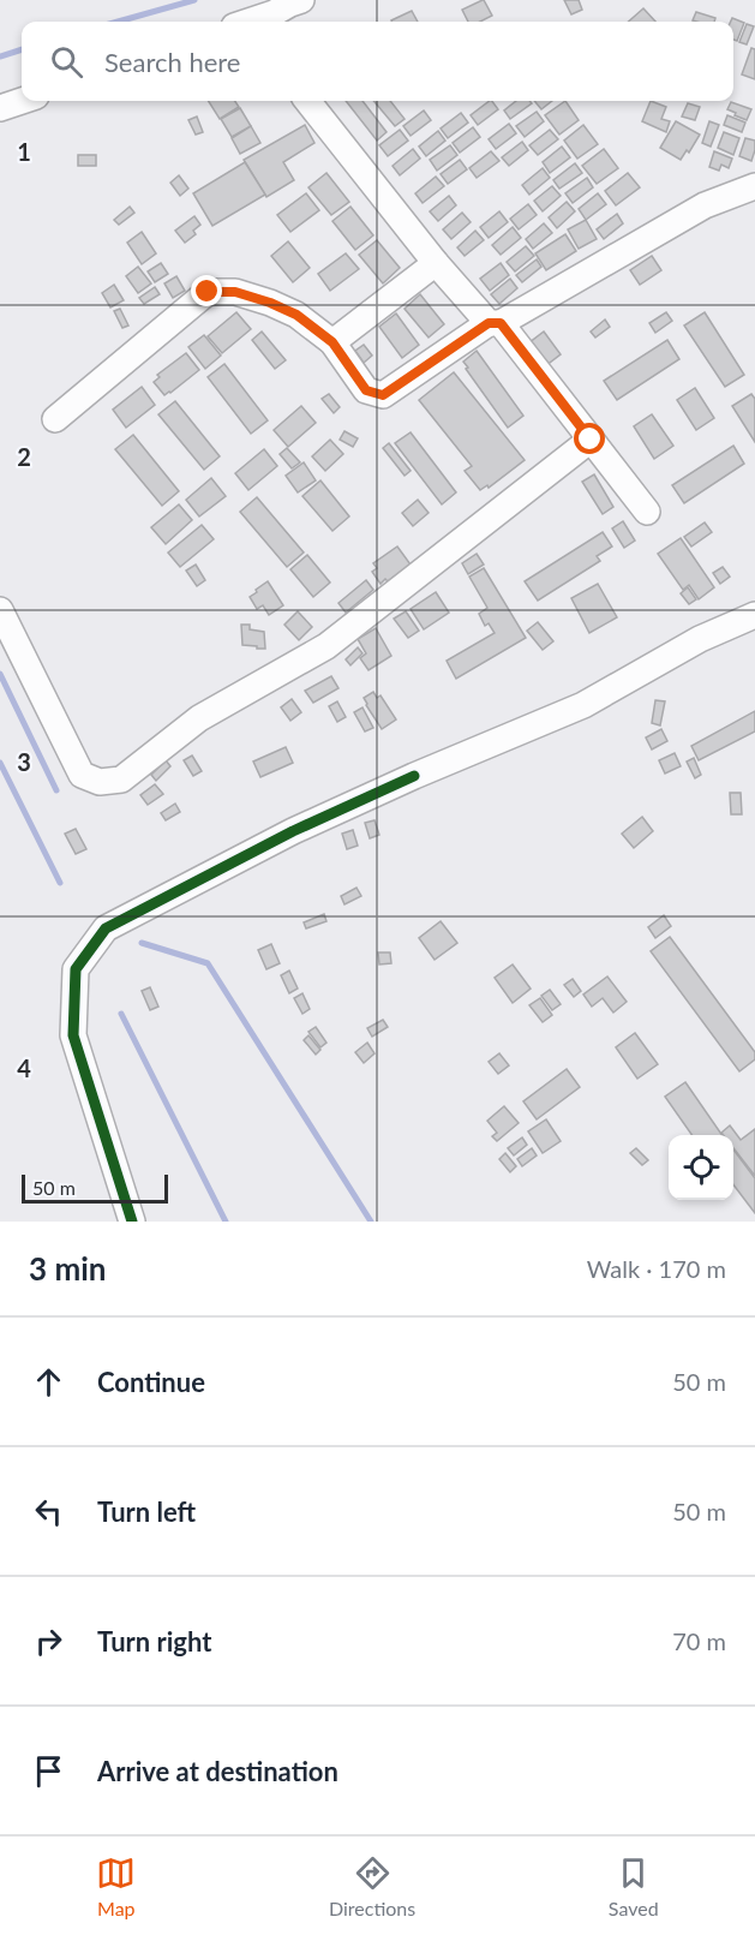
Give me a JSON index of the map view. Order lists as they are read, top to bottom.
{
  "scale_bar": "50 m",
  "page": {
    "search": "Search here",
    "scale": "50 m",
    "heading": ["3 min", "Walk · 170 m"],
    "list": [
      ["Continue", "50 m"],
      ["Turn left", "50 m"],
      ["Turn right", "70 m"],
      "Arrive at destination"
    ],
    "nav": ["Map", "Directions", "Saved"]
  },
  "grid": {
    "rows": [
      "1",
      "2",
      "3",
      "4"
    ]
  }
}
